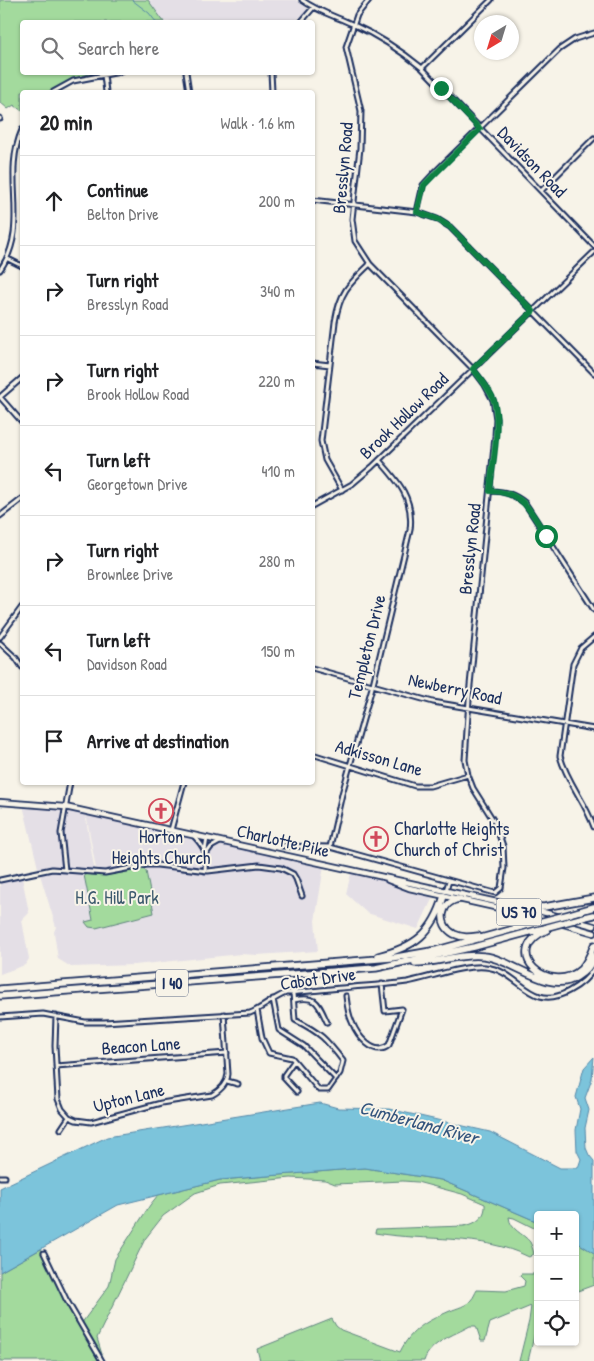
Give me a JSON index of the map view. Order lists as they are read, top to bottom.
{
  "streets": {
    "highway": ["I 40"],
    "main road": ["Charlotte Pike", "US 70"],
    "street": [
      "Davidson Road",
      "Bresslyn Road",
      "Brook Hollow Road",
      "Templeton Drive",
      "Newberry Road",
      "Adkisson Lane",
      "Cabot Drive",
      "Beacon Lane",
      "Upton Lane"
    ]
  },
  "crossings": [
    ["Davidson Road", "Bresslyn Road"],
    ["Bresslyn Road", "Brook Hollow Road"],
    ["Bresslyn Road", "Newberry Road"],
    ["Bresslyn Road", "Adkisson Lane"],
    ["Brook Hollow Road", "Templeton Drive"],
    ["Templeton Drive", "Newberry Road"],
    ["Templeton Drive", "Adkisson Lane"]
  ],
  "water": ["Cumberland River"],
  "parks": ["H.G. Hill Park"],
  "places": {
    "church": ["Horton Heights Church", "Charlotte Heights Church of Christ"]
  },
  "north": "bottom left",
  "page": {
    "search": "Search here",
    "heading": ["20 min", "Walk · 1.6 km"],
    "list": [
      ["Continue", "Belton Drive", "200 m"],
      ["Turn right", "Bresslyn Road", "340 m"],
      ["Turn right", "Brook Hollow Road", "220 m"],
      ["Turn left", "Georgetown Drive", "410 m"],
      ["Turn right", "Brownlee Drive", "280 m"],
      ["Turn left", "Davidson Road", "150 m"],
      "Arrive at destination"
    ],
    "map_buttons": ["+", "−"]
  }
}
